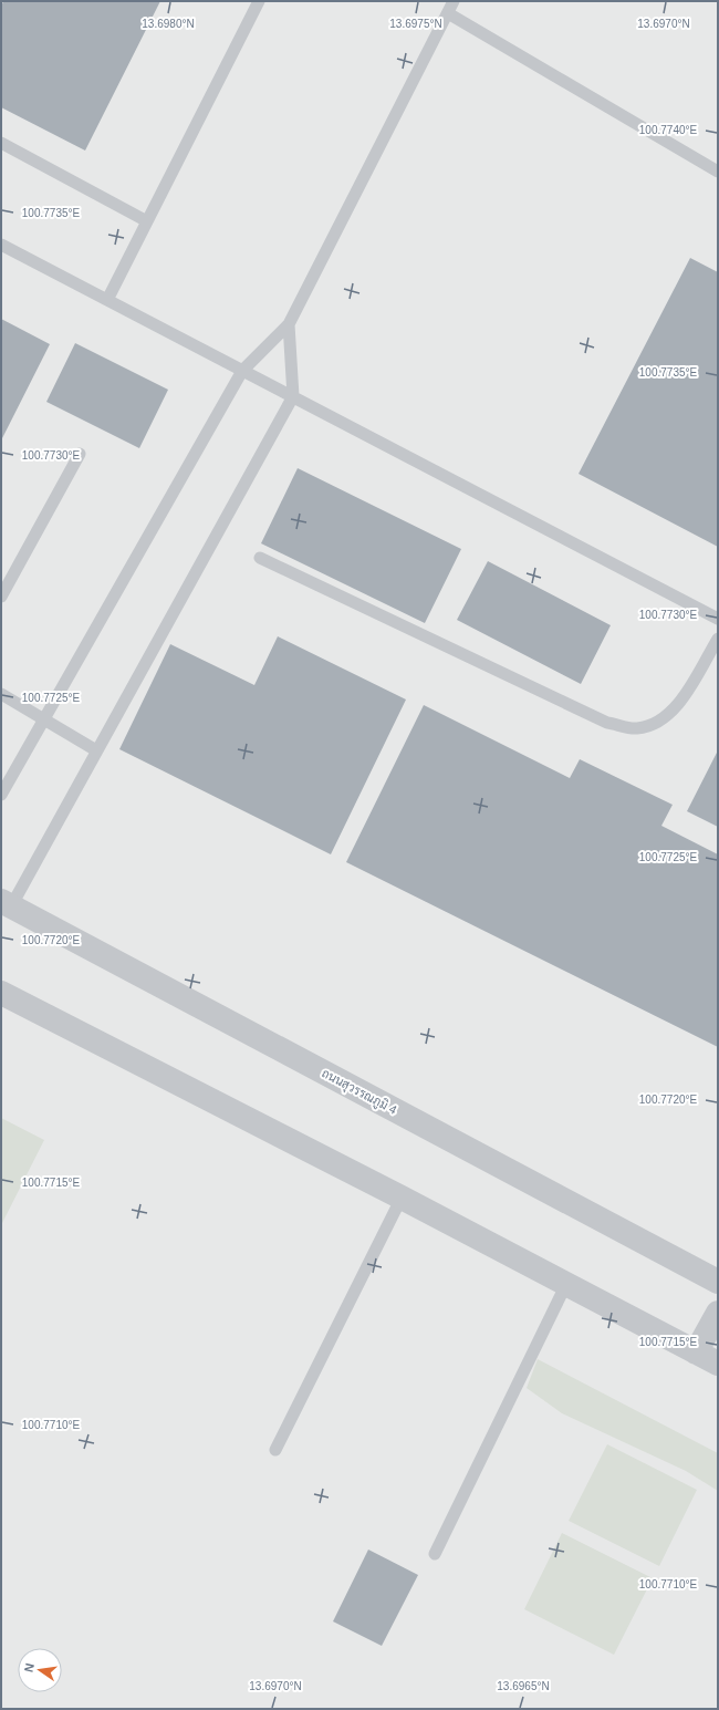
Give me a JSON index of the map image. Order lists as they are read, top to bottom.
{
  "streets": {
    "street": ["ถนนสุวรรณภูมิ 4"]
  },
  "north": "left",
  "coordinates": [
    "13.6980°N",
    "13.6975°N",
    "13.6970°N",
    "100.7740°E",
    "100.7735°E",
    "100.7730°E",
    "100.7725°E",
    "100.7720°E",
    "100.7715°E",
    "100.7710°E",
    "13.6965°N"
  ]
}
